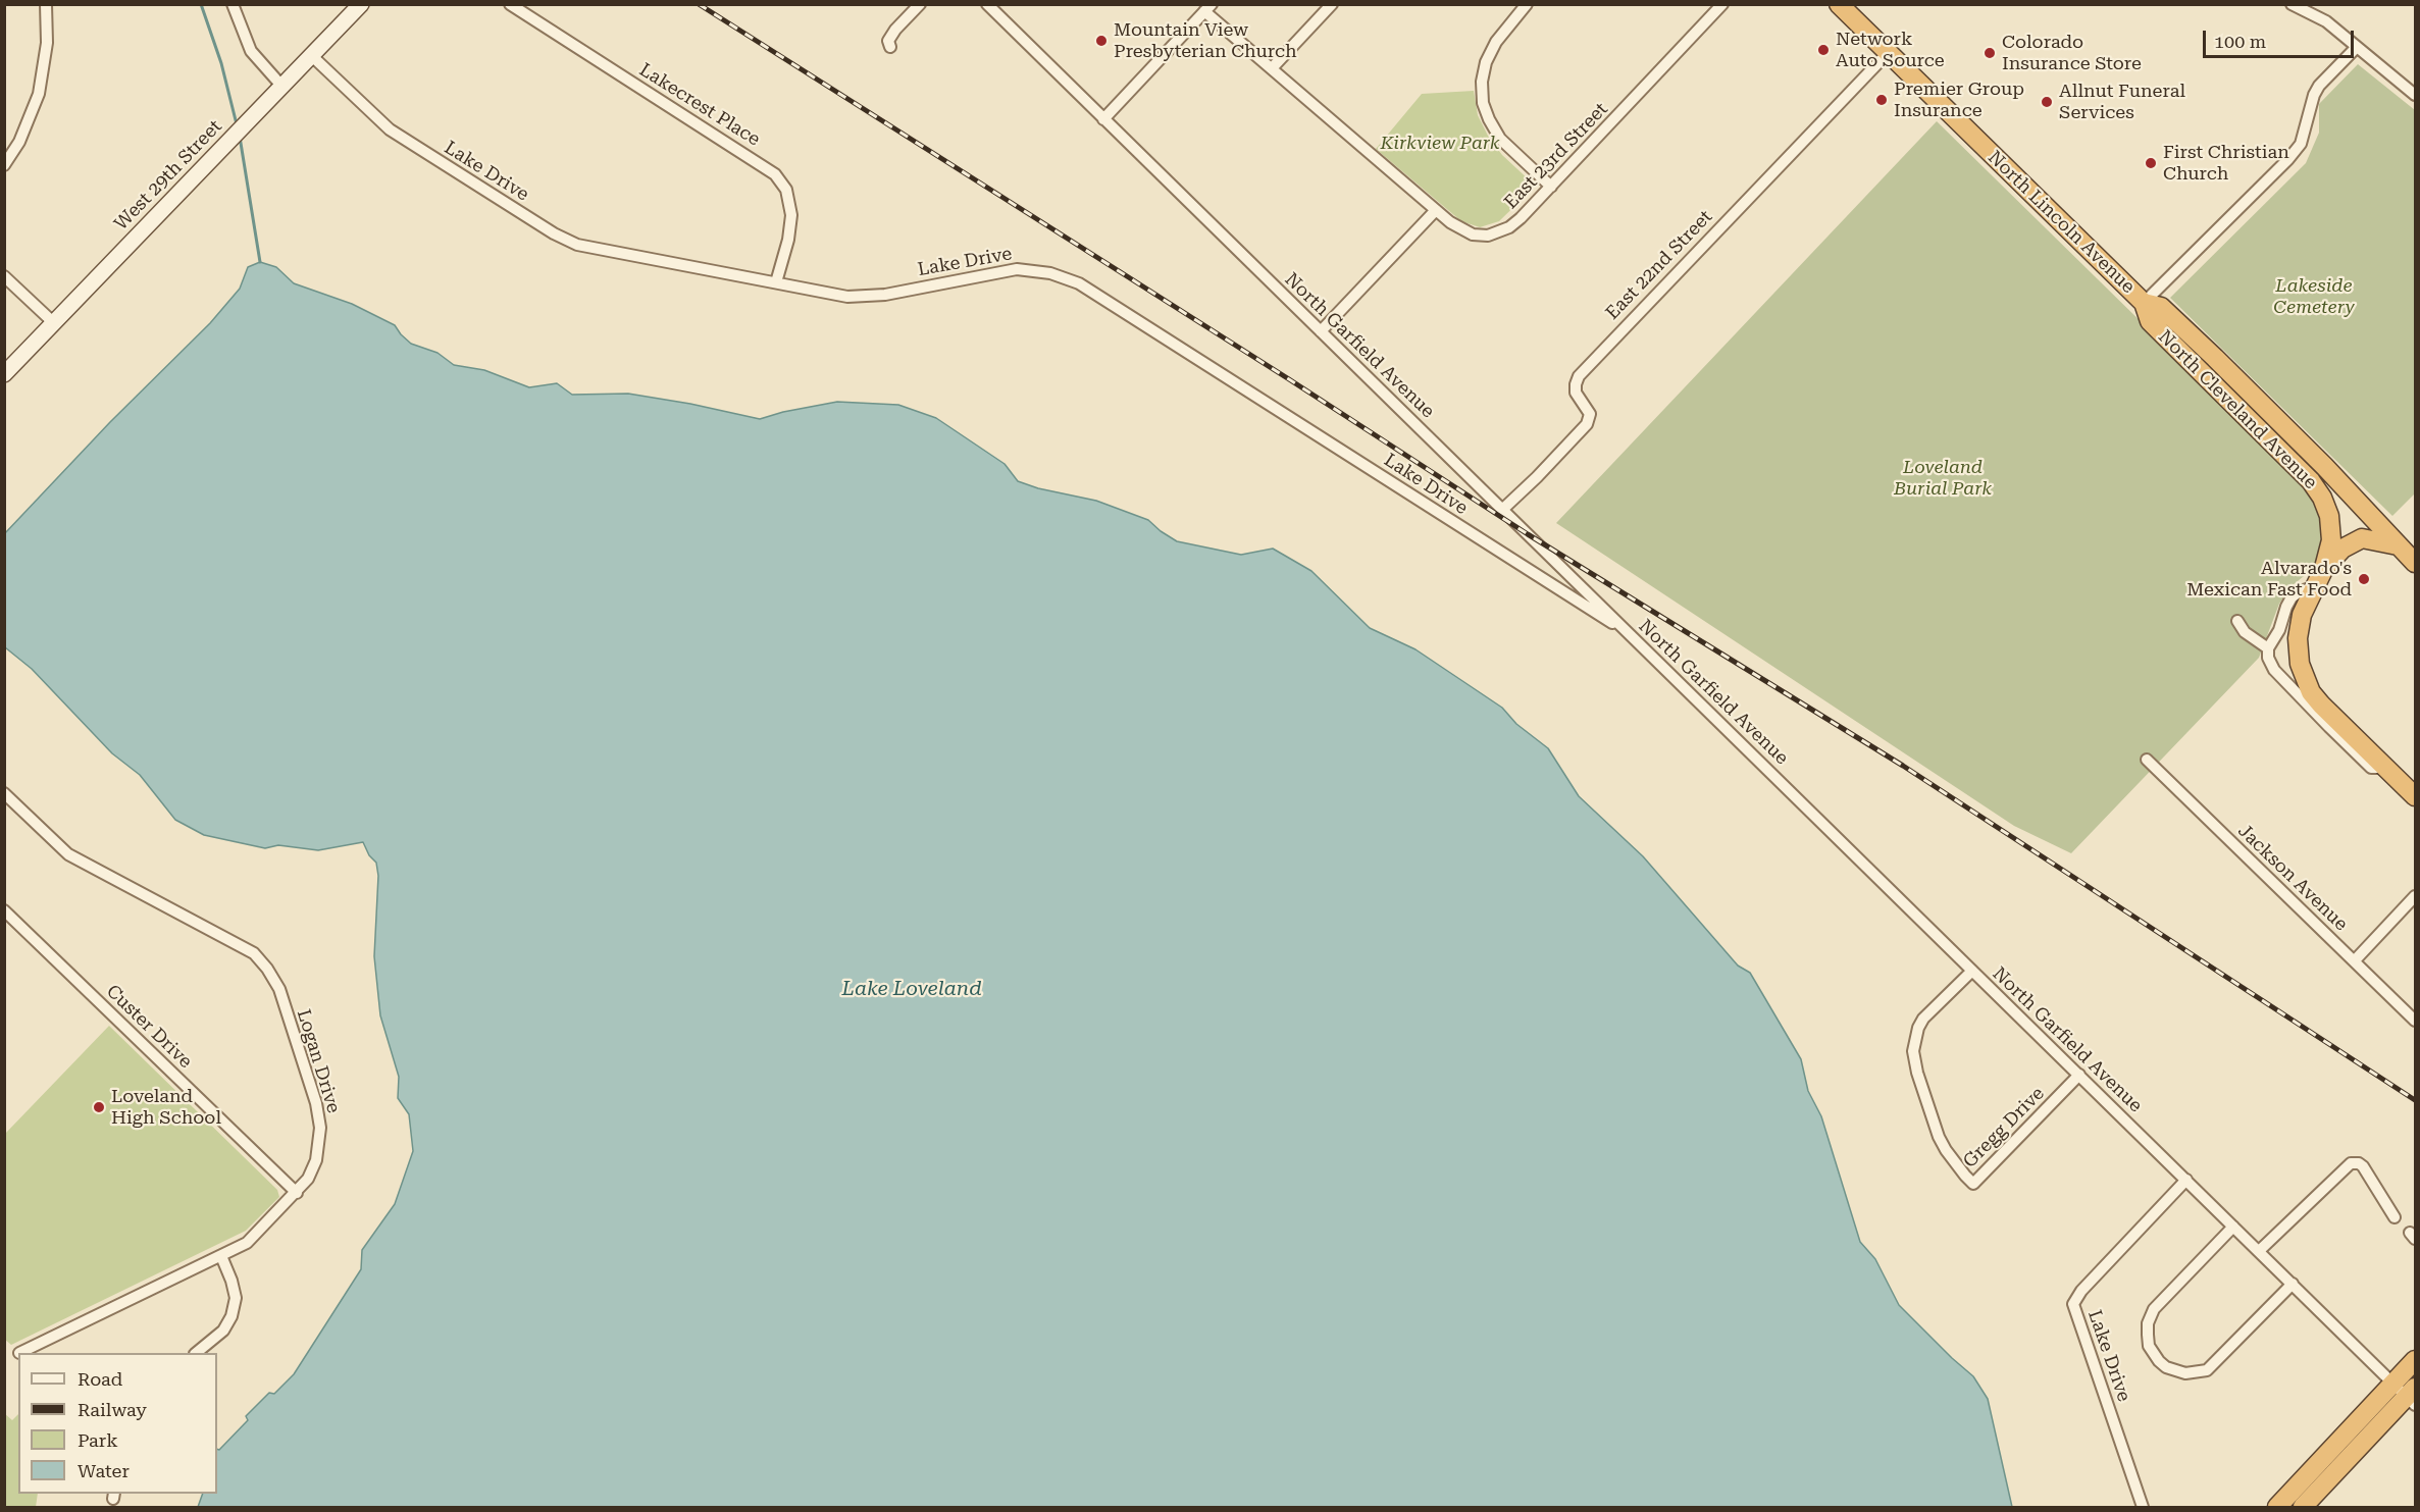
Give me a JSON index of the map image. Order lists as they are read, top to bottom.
{
  "streets": {
    "highway": ["North Lincoln Avenue", "North Cleveland Avenue"],
    "main road": ["West 29th Street"],
    "street": [
      "Lakecrest Place",
      "East 23rd Street",
      "Lake Drive",
      "East 22nd Street",
      "North Garfield Avenue",
      "Jackson Avenue",
      "Custer Drive",
      "Logan Drive",
      "Gregg Drive"
    ]
  },
  "crossings": [
    ["Lakecrest Place", "Lake Drive"],
    ["Lake Drive", "West 29th Street"],
    ["Lake Drive", "North Garfield Avenue"],
    ["North Lincoln Avenue", "East 22nd Street"],
    ["North Lincoln Avenue", "North Cleveland Avenue"],
    ["East 22nd Street", "North Garfield Avenue"],
    ["North Garfield Avenue", "Gregg Drive"],
    ["Custer Drive", "Logan Drive"]
  ],
  "water": ["Lake Loveland"],
  "parks": ["Kirkview Park", "Lakeside Cemetery", "Loveland Burial Park"],
  "places": [
    "Mountain View Presbyterian Church",
    "Network Auto Source",
    "Colorado Insurance Store",
    "Premier Group Insurance",
    "Allnut Funeral Services",
    "First Christian Church",
    "Alvarado's Mexican Fast Food",
    "Loveland High School"
  ],
  "legend": [
    "Road",
    "Railway",
    "Park",
    "Water"
  ],
  "scale_bar": "100 m"
}
